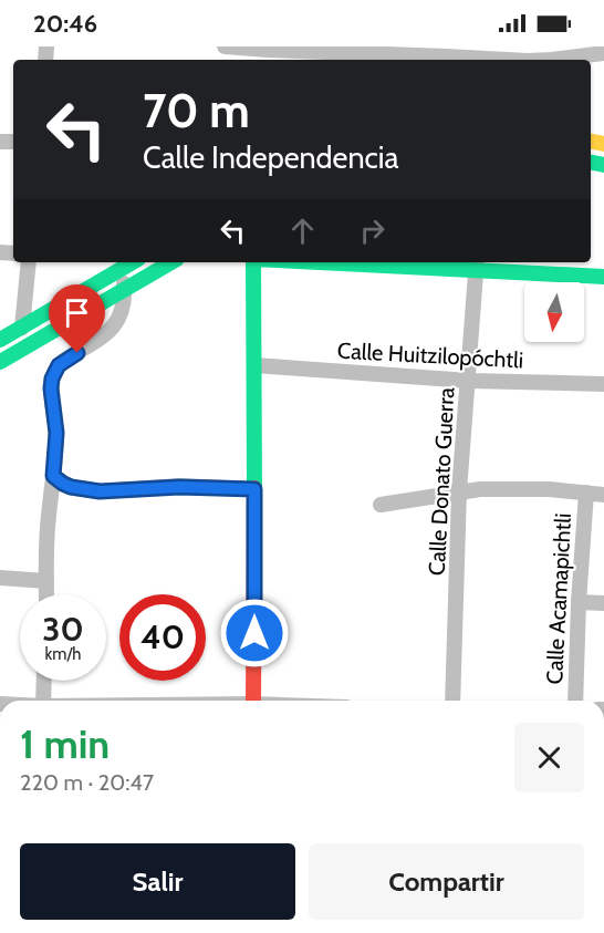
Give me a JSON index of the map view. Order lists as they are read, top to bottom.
{
  "streets": {
    "street": ["Calle Huitzilopóchtli", "Calle Donato Guerra", "Calle Acamapichtli"]
  },
  "crossings": [
    ["Calle Huitzilopóchtli", "Calle Donato Guerra"]
  ],
  "north": "bottom",
  "page": {
    "status": "20:46",
    "turn": ["70 m", "Calle Independencia"],
    "speed": "30 km/h",
    "limit": "40",
    "heading": ["1 min", "220 m · 20:47"],
    "buttons": ["Salir", "Compartir"]
  }
}
